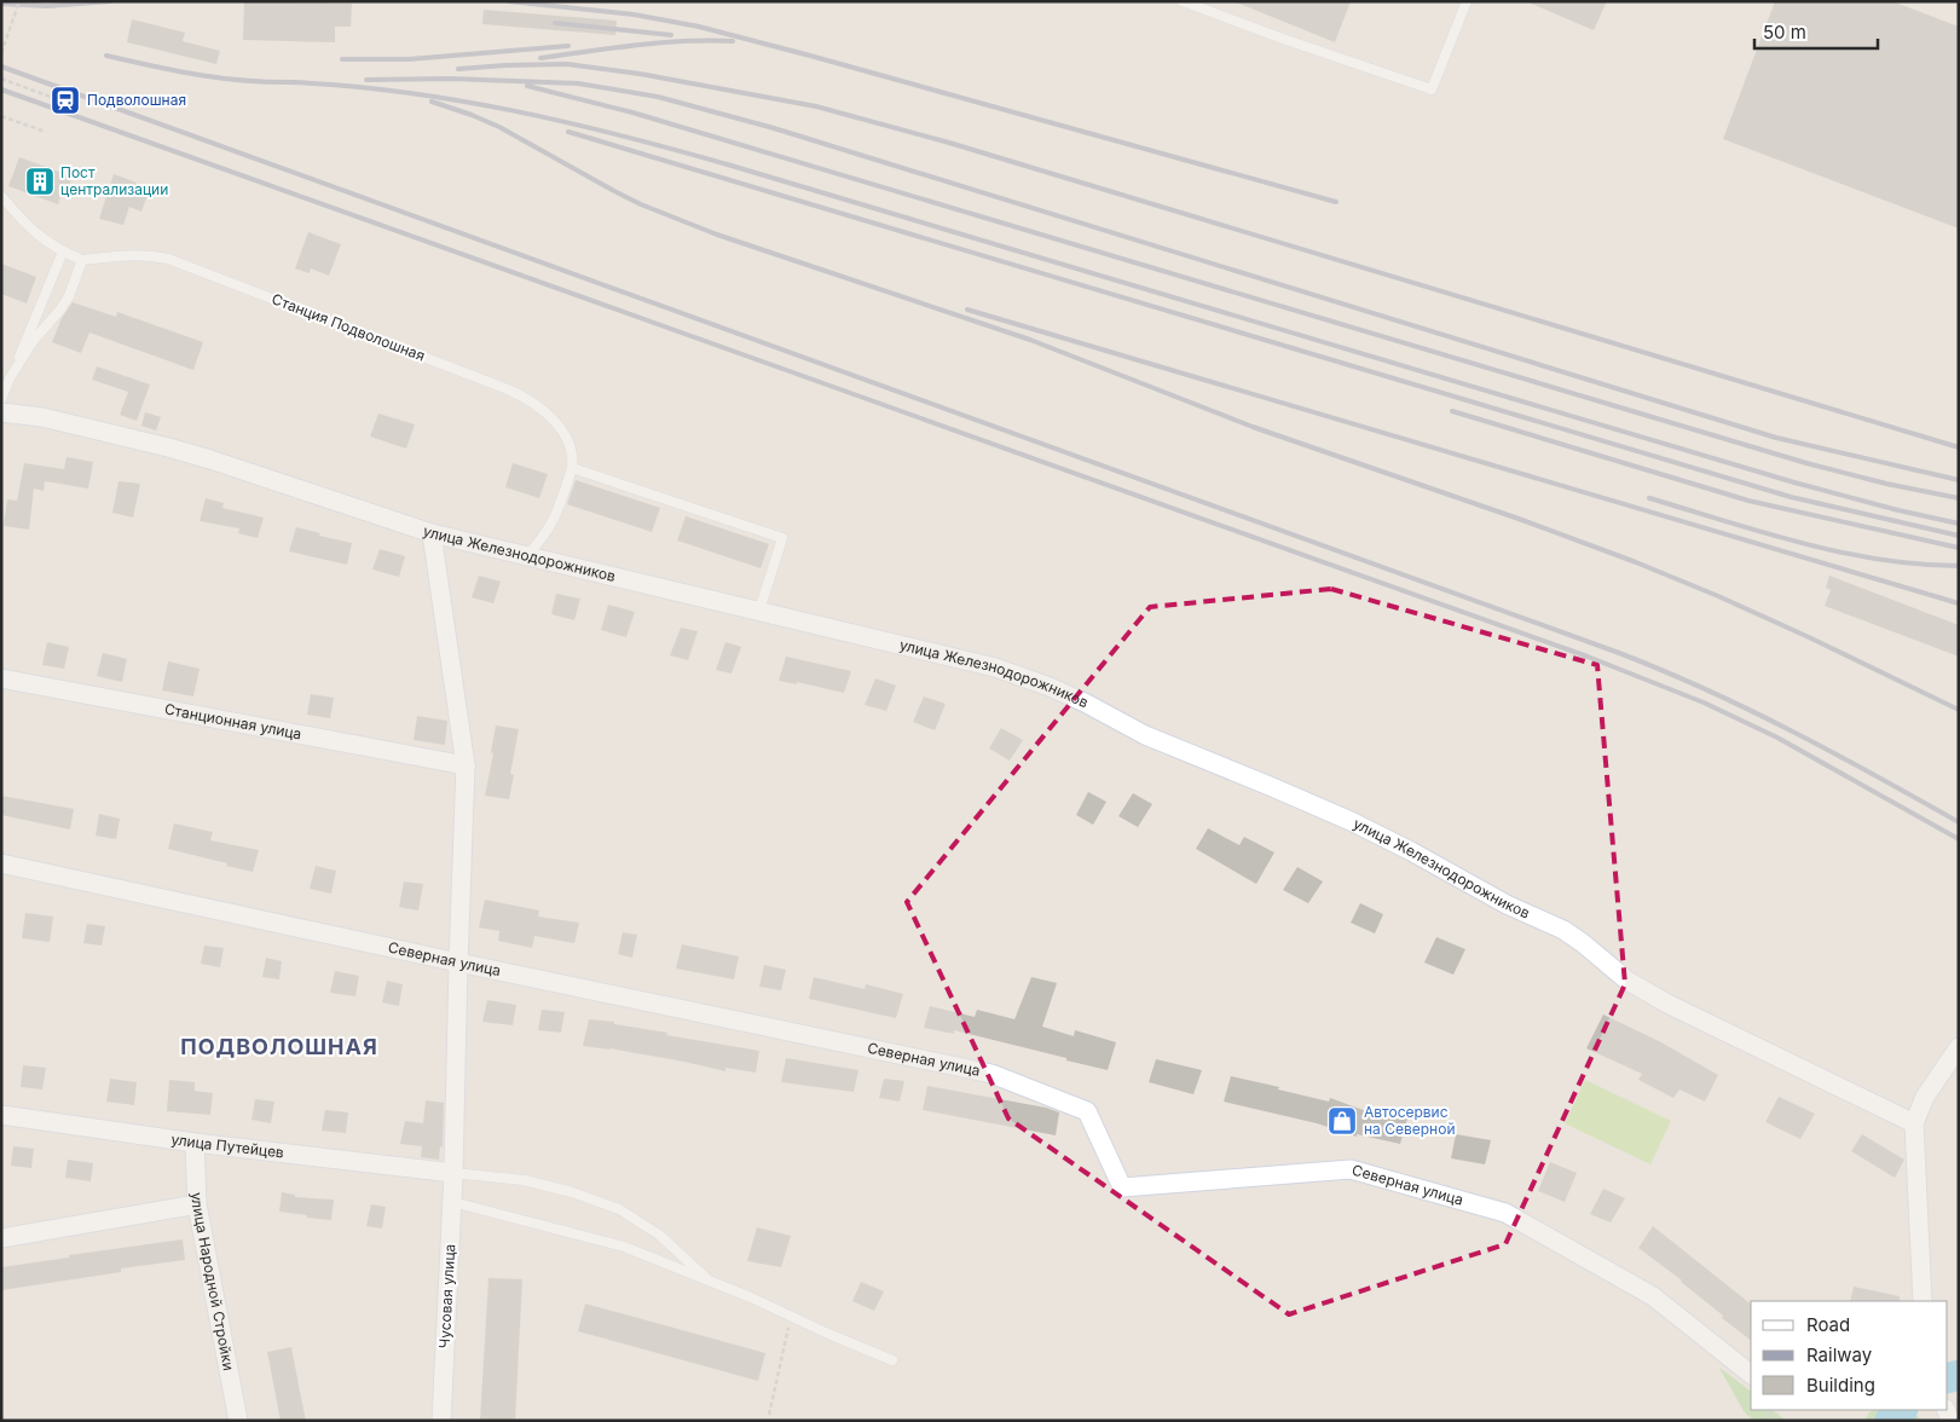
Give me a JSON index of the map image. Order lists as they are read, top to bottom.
{
  "streets": {
    "street": [
      "улица Железнодорожников",
      "Станционная улица",
      "Северная улица",
      "улица Путейцев",
      "улица Народной Стройки",
      "Чусовая улица"
    ],
    "lane": ["Станция Подволошная"]
  },
  "crossings": [
    ["улица Железнодорожников", "Чусовая улица"],
    ["Станционная улица", "Чусовая улица"],
    ["Северная улица", "Чусовая улица"],
    ["улица Путейцев", "улица Народной Стройки"],
    ["улица Путейцев", "Чусовая улица"]
  ],
  "districts": ["ПОДВОЛОШНАЯ"],
  "places": {
    "station": ["Подволошная"],
    "building": ["Пост централизации"],
    "shop": ["Автосервис на Северной"]
  },
  "legend": ["Road", "Railway", "Building"],
  "scale_bar": "50 m"
}
